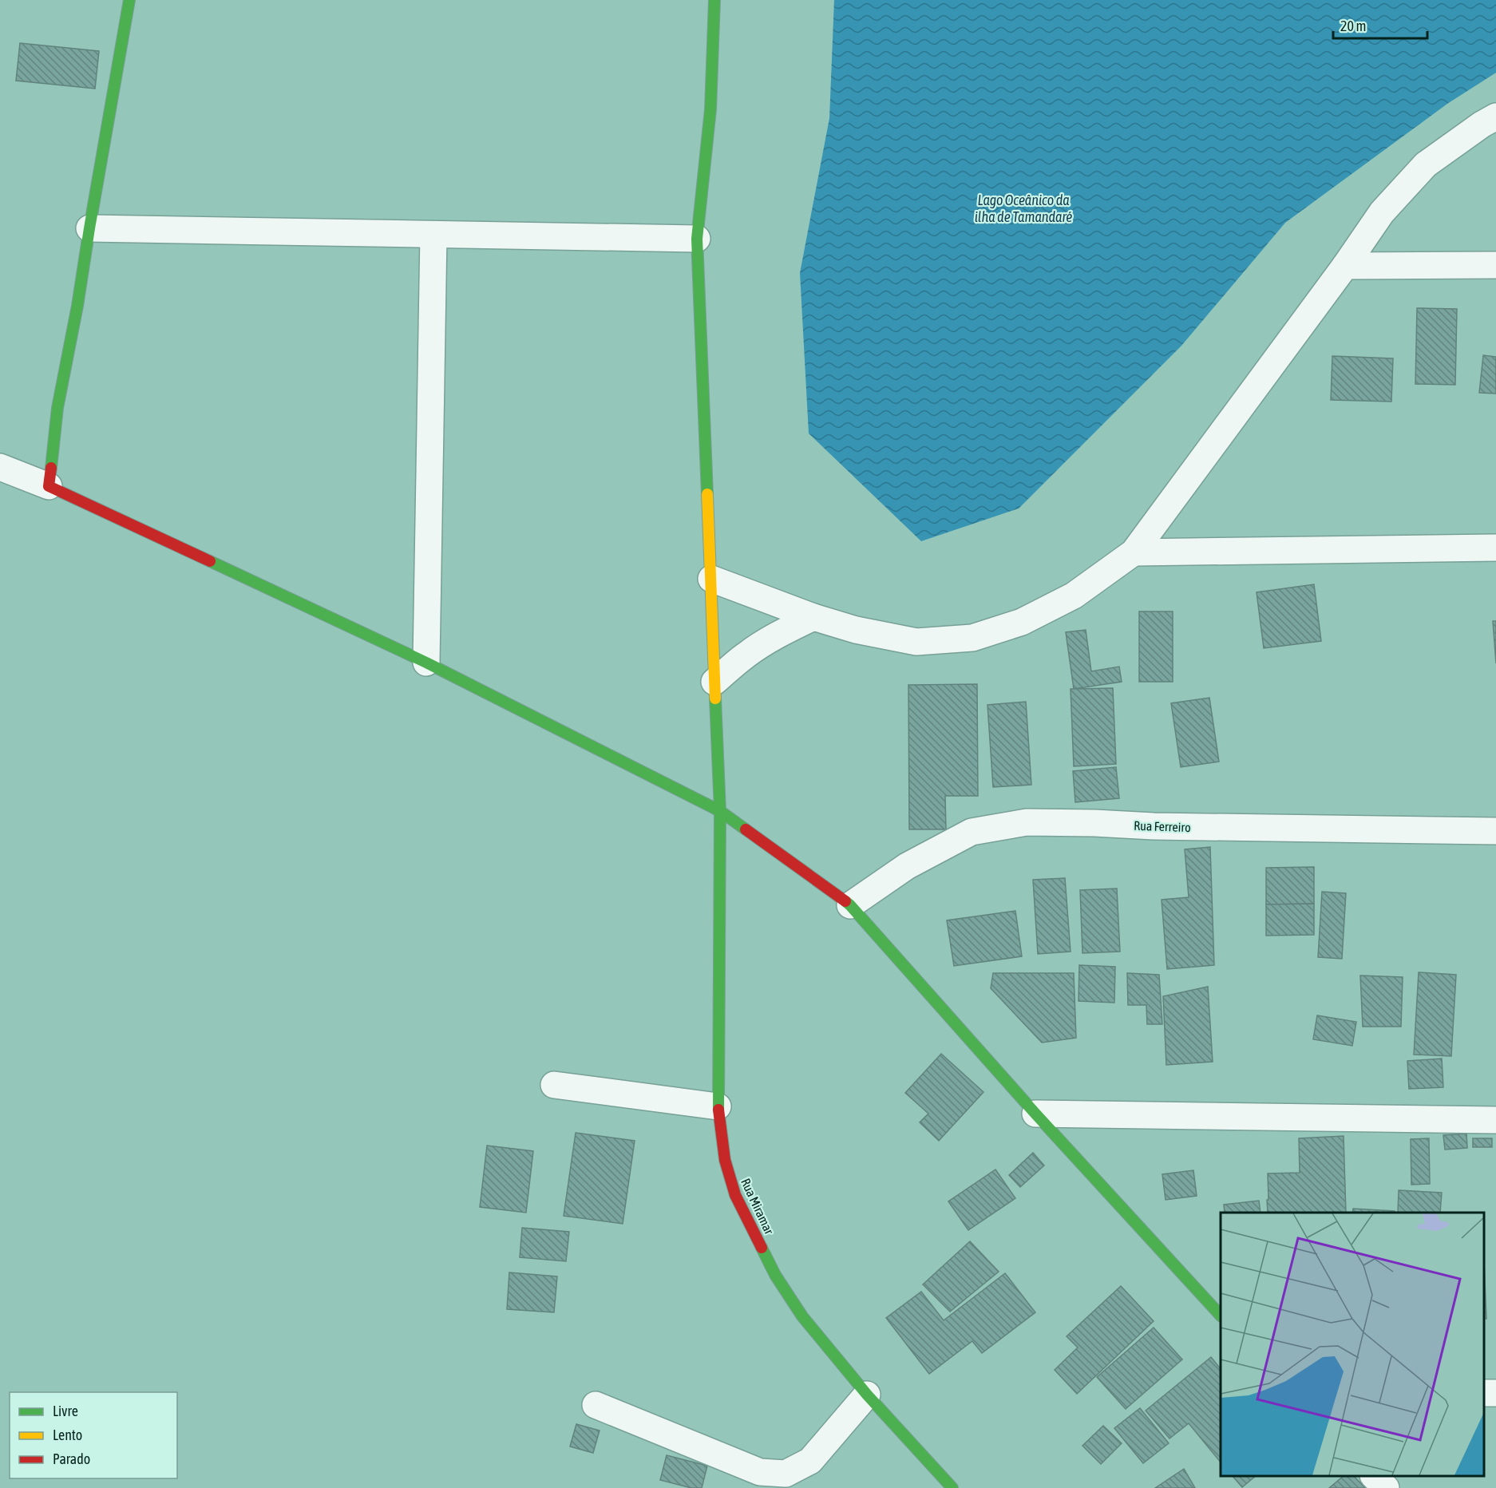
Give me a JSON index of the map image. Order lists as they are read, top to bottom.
{
  "streets": {
    "street": ["Rua Ferreiro", "Rua Miramar"]
  },
  "water": ["Lago Oceânico da ilha de Tamandaré"],
  "legend": ["Livre", "Lento", "Parado"],
  "scale_bar": "20 m"
}
